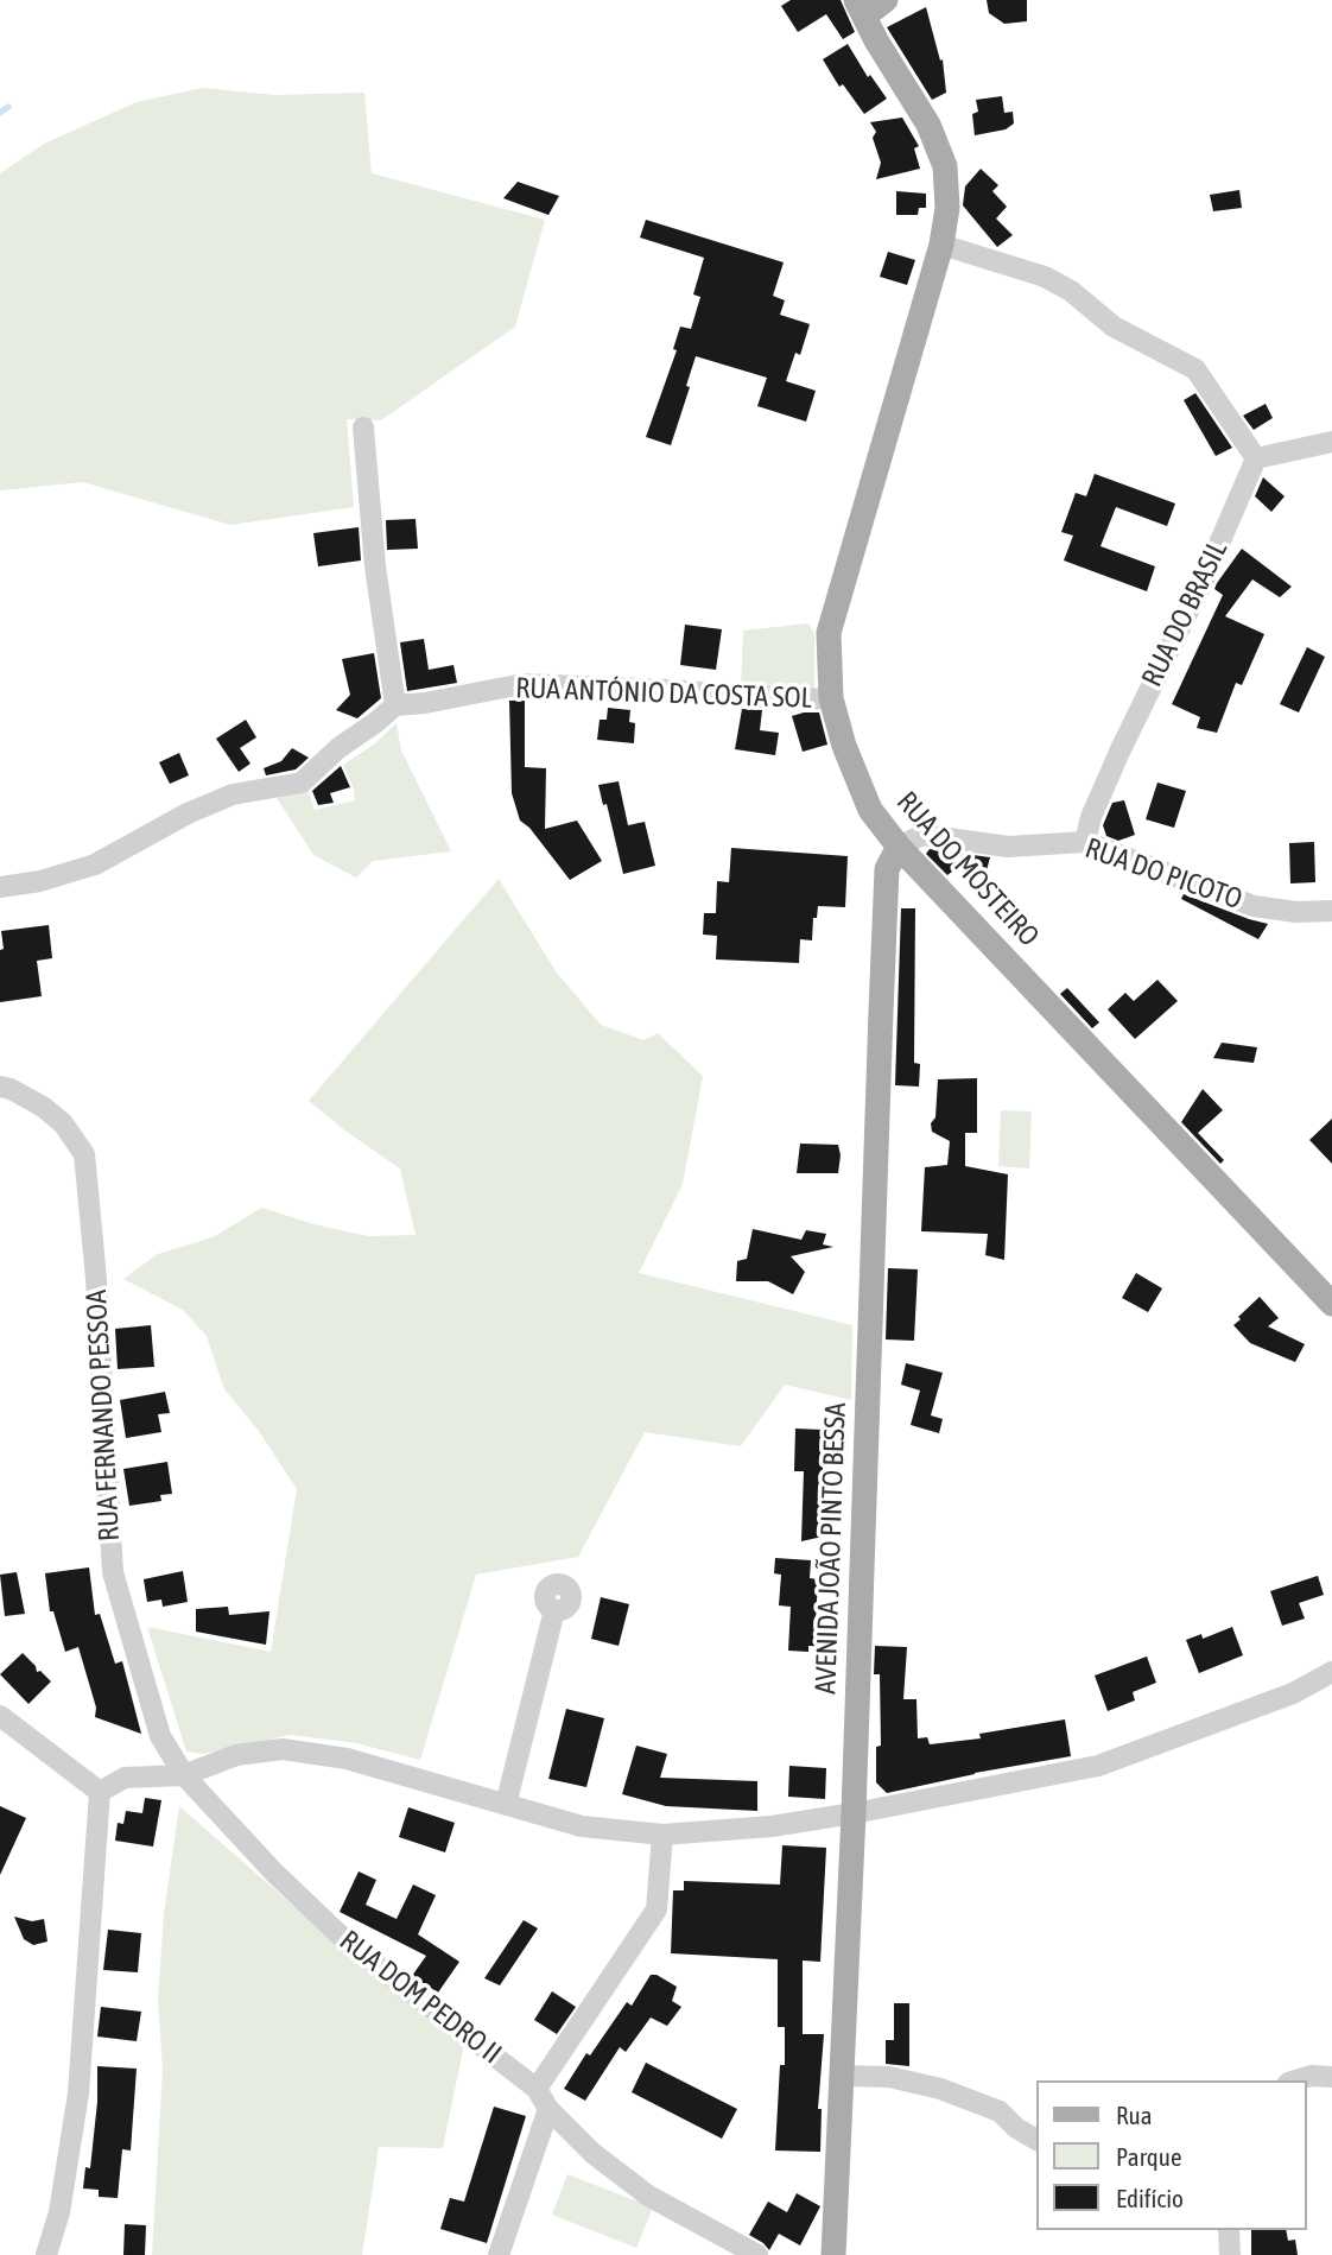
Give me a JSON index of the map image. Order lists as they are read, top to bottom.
{
  "streets": {
    "main road": ["RUA DO MOSTEIRO", "AVENIDA JOÃO PINTO BESSA"],
    "street": [
      "RUA DO BRASIL",
      "RUA ANTÓNIO DA COSTA SOL",
      "RUA DO PICOTO",
      "RUA FERNANDO PESSOA",
      "RUA DOM PEDRO II"
    ]
  },
  "crossings": [
    ["RUA DO BRASIL", "RUA DO PICOTO"],
    ["RUA ANTÓNIO DA COSTA SOL", "RUA DO MOSTEIRO"],
    ["RUA DO MOSTEIRO", "RUA DO PICOTO"],
    ["RUA DO MOSTEIRO", "AVENIDA JOÃO PINTO BESSA"],
    ["RUA DO PICOTO", "AVENIDA JOÃO PINTO BESSA"],
    ["RUA FERNANDO PESSOA", "RUA DOM PEDRO II"]
  ],
  "legend": ["Rua", "Parque", "Edifício"]
}
